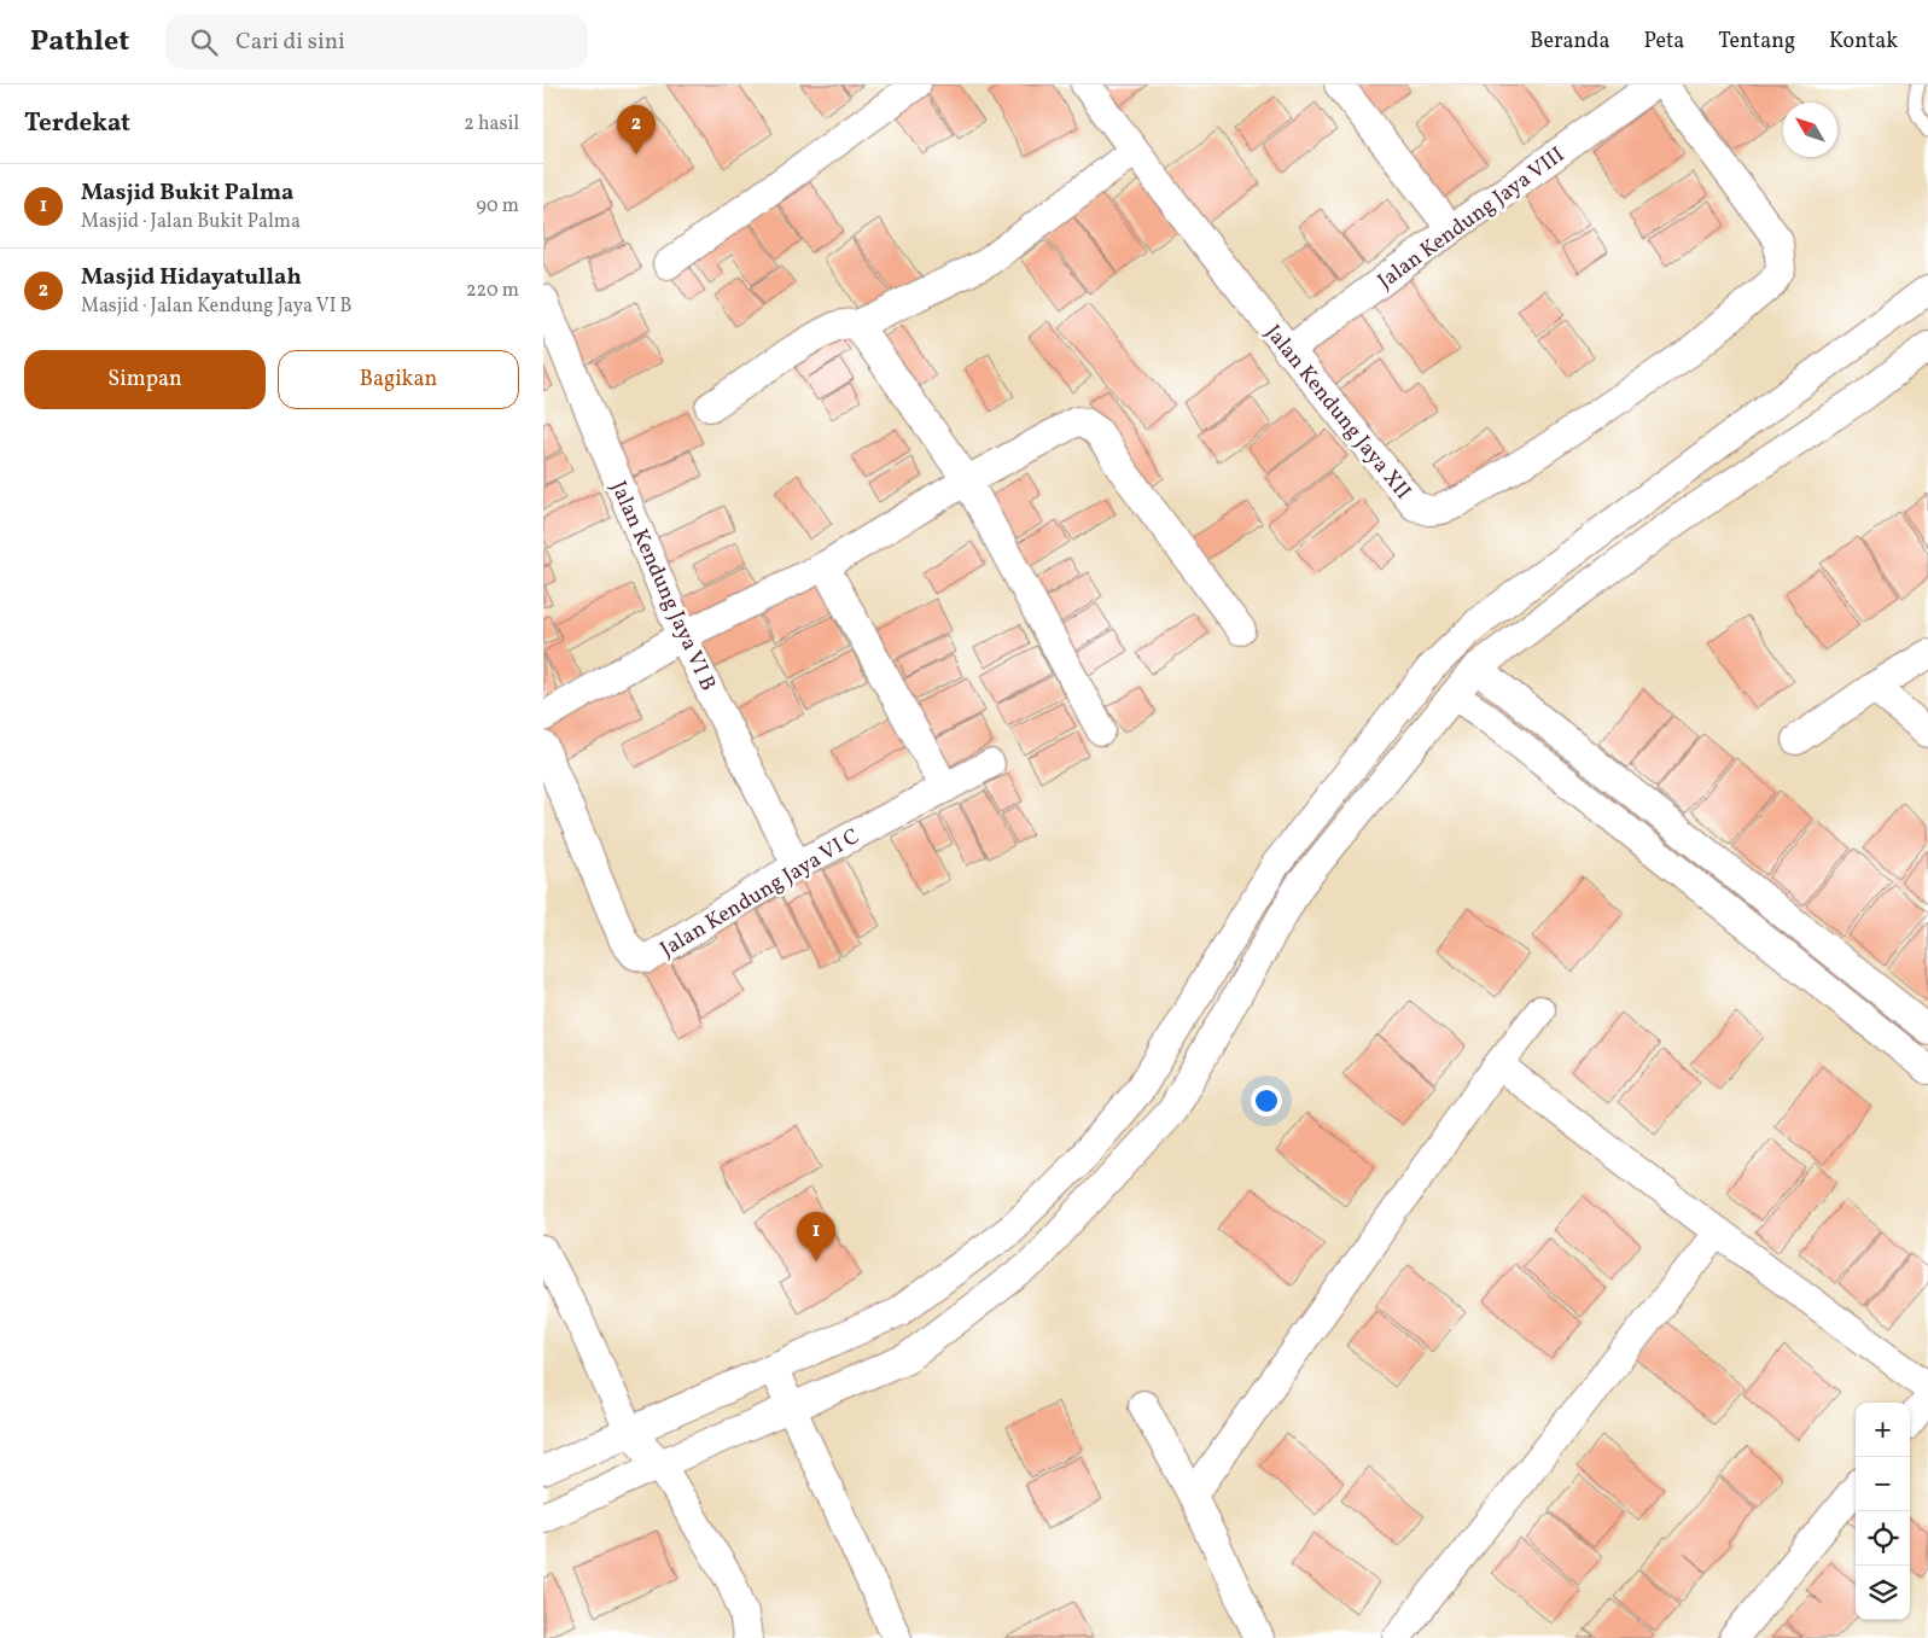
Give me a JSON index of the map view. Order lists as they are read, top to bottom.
{
  "streets": {
    "street": [
      "Jalan Kendung Jaya VIII",
      "Jalan Kendung Jaya XII",
      "Jalan Kendung Jaya VI B",
      "Jalan Kendung Jaya VI C"
    ]
  },
  "crossings": [
    ["Jalan Kendung Jaya VIII", "Jalan Kendung Jaya XII"],
    ["Jalan Kendung Jaya VI B", "Jalan Kendung Jaya VI C"]
  ],
  "north": "top left",
  "page": {
    "header": "Pathlet",
    "search": "Cari di sini",
    "nav": [
      "Beranda",
      "Peta",
      "Tentang",
      "Kontak"
    ],
    "heading": ["Terdekat", "2 hasil"],
    "pins": ["2", "1"],
    "list": [
      {
        "mark": "1",
        "name": "Masjid Bukit Palma",
        "note": "Masjid · Jalan Bukit Palma",
        "value": "90 m"
      },
      {
        "mark": "2",
        "name": "Masjid Hidayatullah",
        "note": "Masjid · Jalan Kendung Jaya VI B",
        "value": "220 m"
      }
    ],
    "buttons": ["Simpan", "Bagikan"],
    "map_buttons": ["+", "−"]
  }
}
